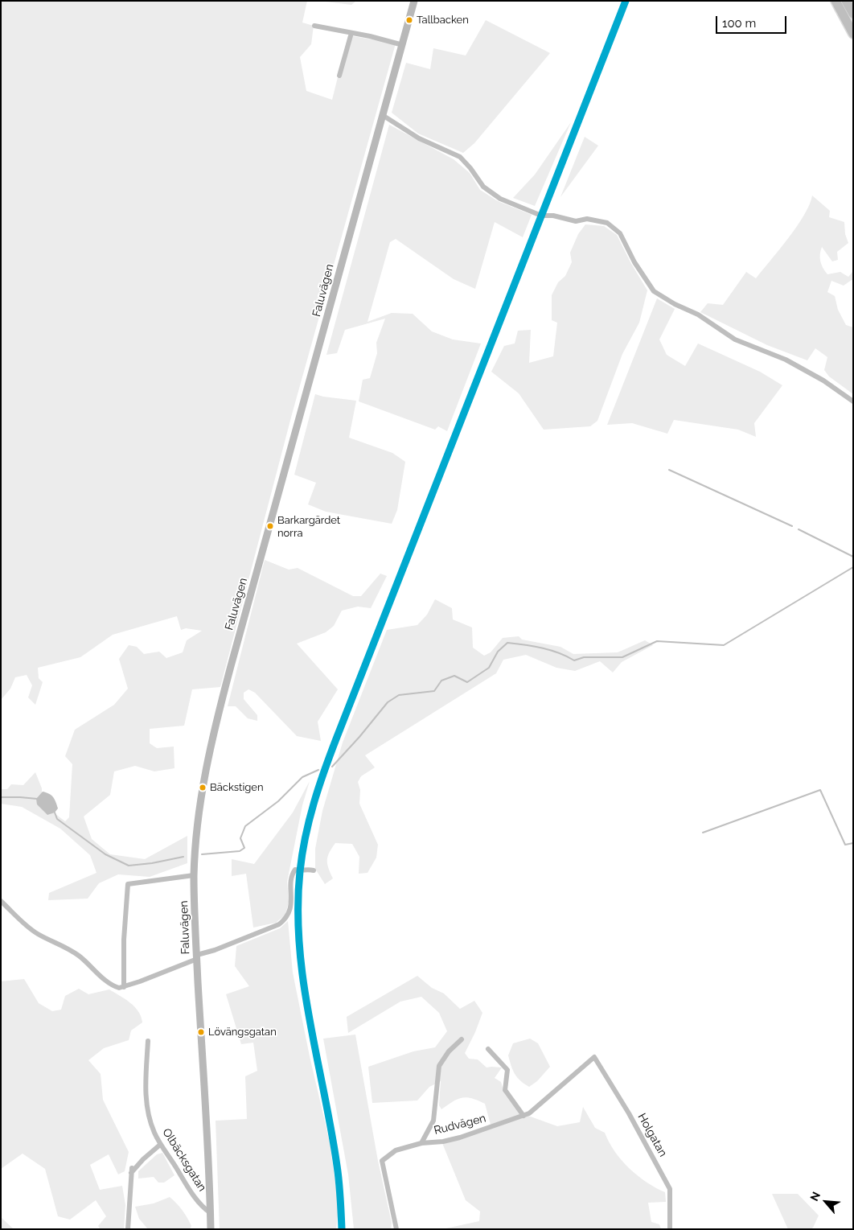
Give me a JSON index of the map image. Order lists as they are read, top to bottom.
{
  "streets": {
    "street": [
      "Faluvägen",
      "Rudvägen",
      "Holgatan",
      "Olbäcksgatan"
    ]
  },
  "crossings": [
    ["Faluvägen", "Olbäcksgatan"],
    ["Rudvägen", "Holgatan"]
  ],
  "places": [
    "Tallbacken",
    "Barkargärdet norra",
    "Bäckstigen",
    "Lövängsgatan"
  ],
  "scale_bar": "100 m",
  "north": "top left"
}
